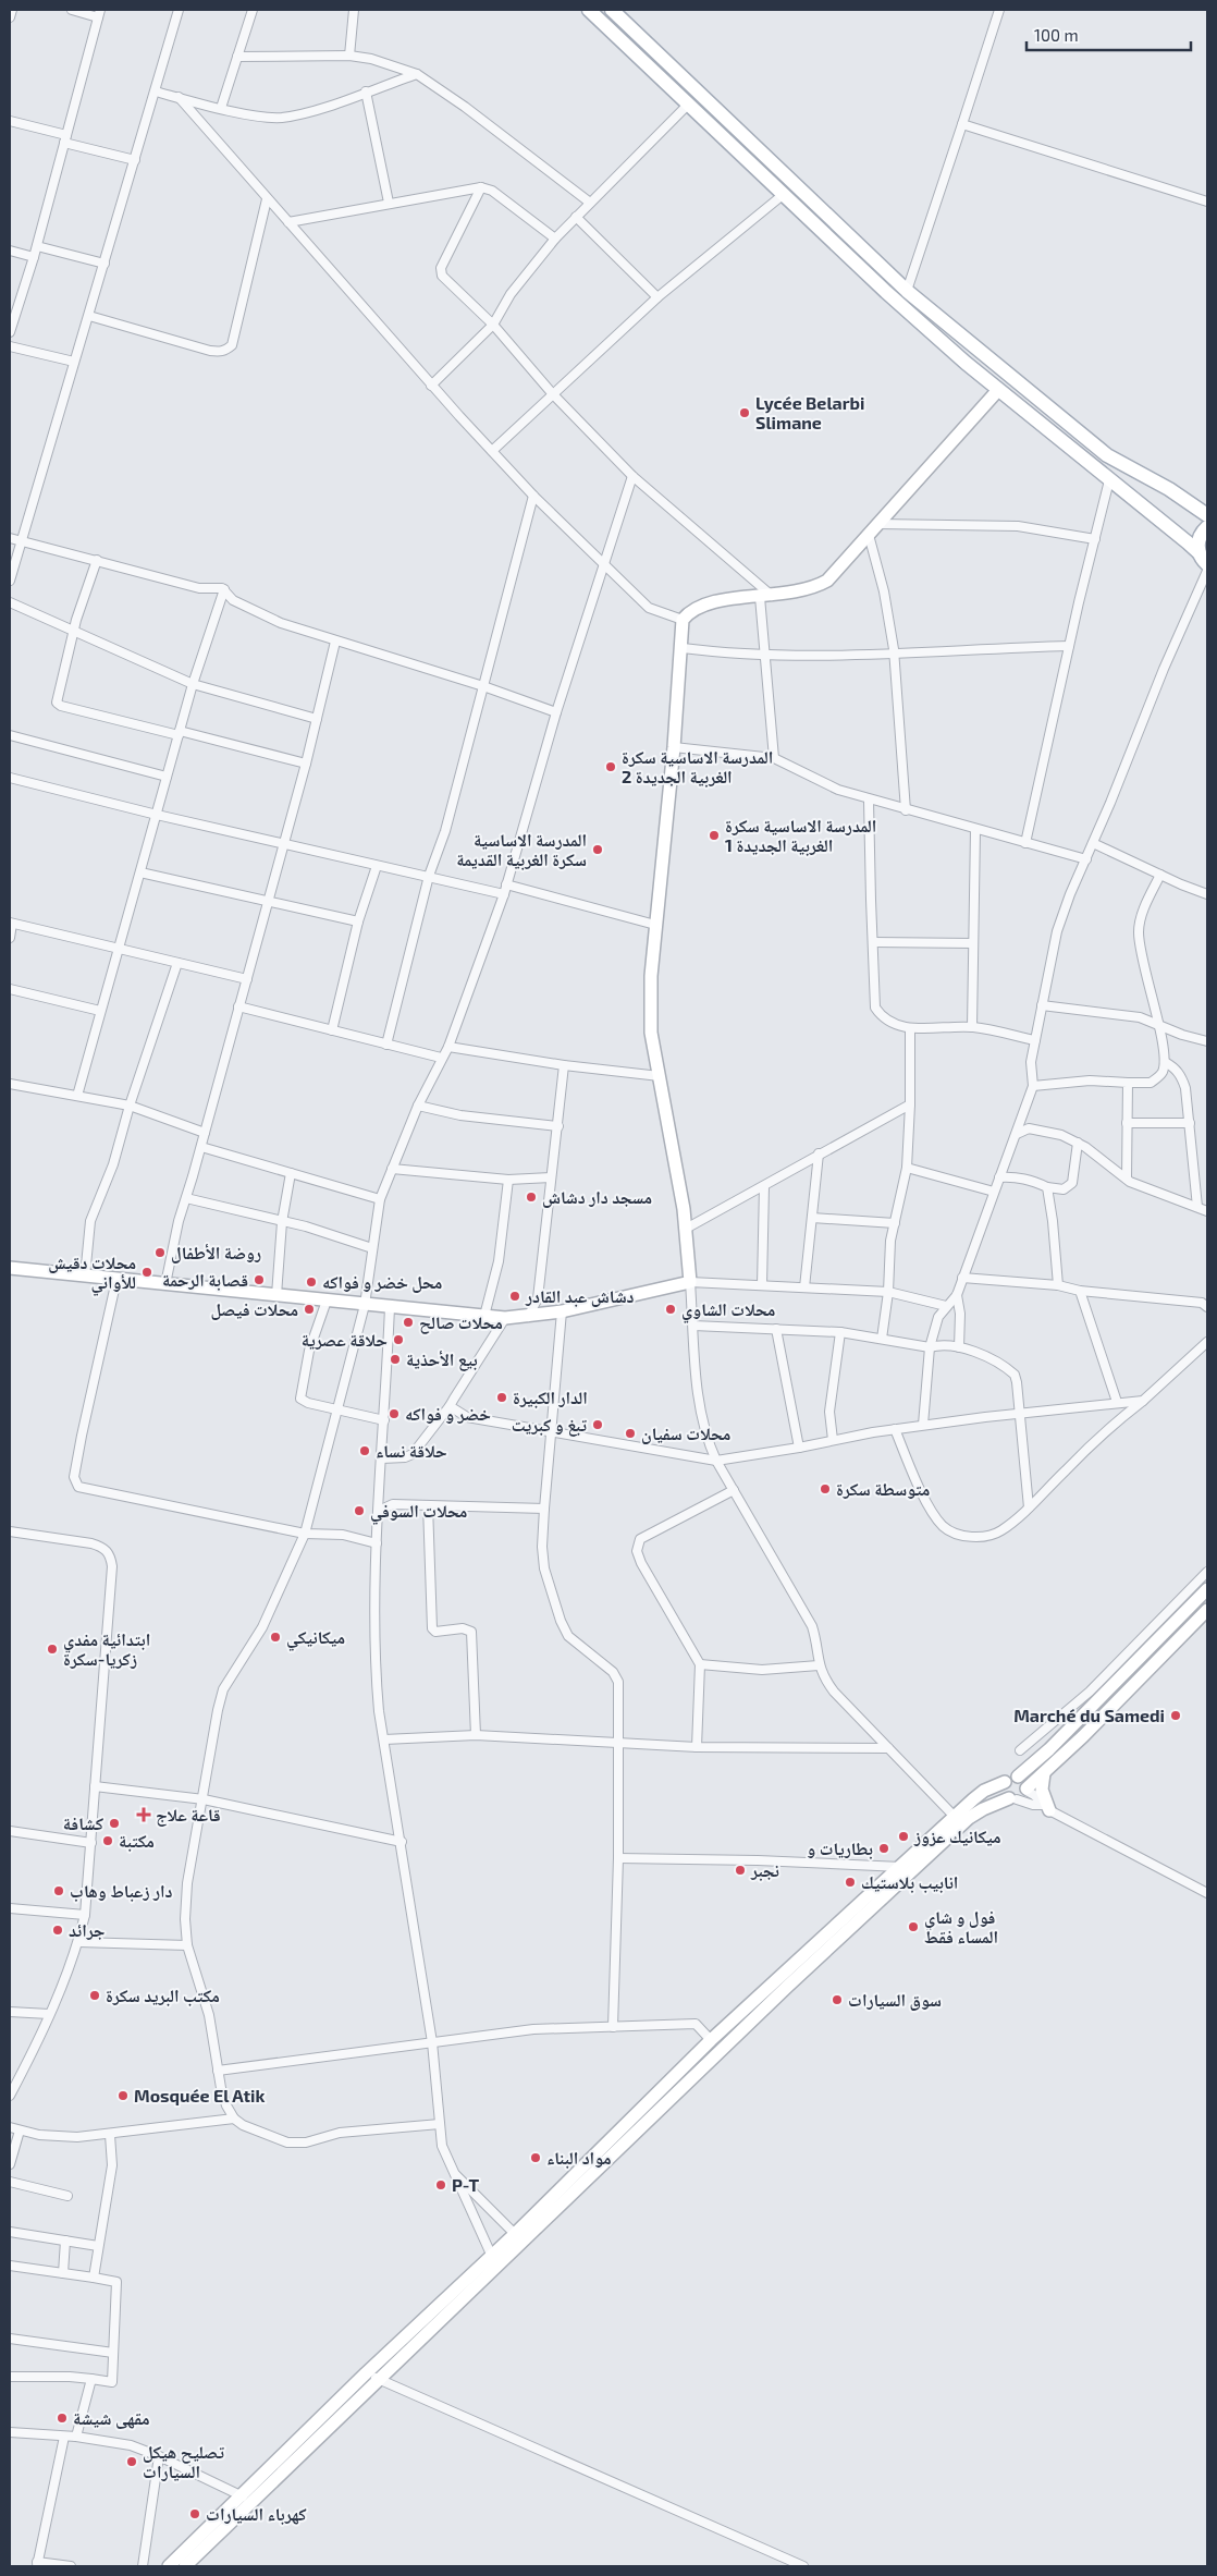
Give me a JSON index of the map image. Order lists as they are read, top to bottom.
{
  "places": {
    "other": [
      "Lycée Belarbi Slimane",
      "المدرسة الاساسية سكرة الغربية الجديدة 2",
      "المدرسة الاساسية سكرة الغربية الجديدة 1",
      "المدرسة الاساسية سكرة الغربية القديمة",
      "مسجد دار دشاش",
      "روضة الأطفال",
      "محلات دقيش للأواني",
      "قصابة الرحمة",
      "محل خضر و فواكه",
      "دشاش عبد القادر",
      "محلات فيصل",
      "محلات الشاوي",
      "محلات صالح",
      "حلاقة عصرية",
      "بيع الأحذية",
      "الدار الكبيرة",
      "خضر و فواكه",
      "تبغ و كبريت",
      "محلات سفيان",
      "حلاقة نساء",
      "متوسطة سكرة",
      "محلات السوفي",
      "ميكانيكي",
      "ابتدائية مفدي زكريا-سكرة",
      "Marché du Samedi",
      "كشافة",
      "ميكانيك عزوز",
      "مكتبة",
      "بطاريات و",
      "نجبر",
      "انابيب بلاستيك",
      "دار زعباط وهاب",
      "فول و شاي المساء فقط",
      "جرائد",
      "مكتب البريد سكرة",
      "سوق السيارات",
      "Mosquée El Atik",
      "مواد البناء",
      "P-T",
      "مقهى شيشة",
      "تصليح هيكل السيارات",
      "كهرباء السيارات"
    ],
    "health": ["قاعة علاج"]
  },
  "scale_bar": "100 m"
}
